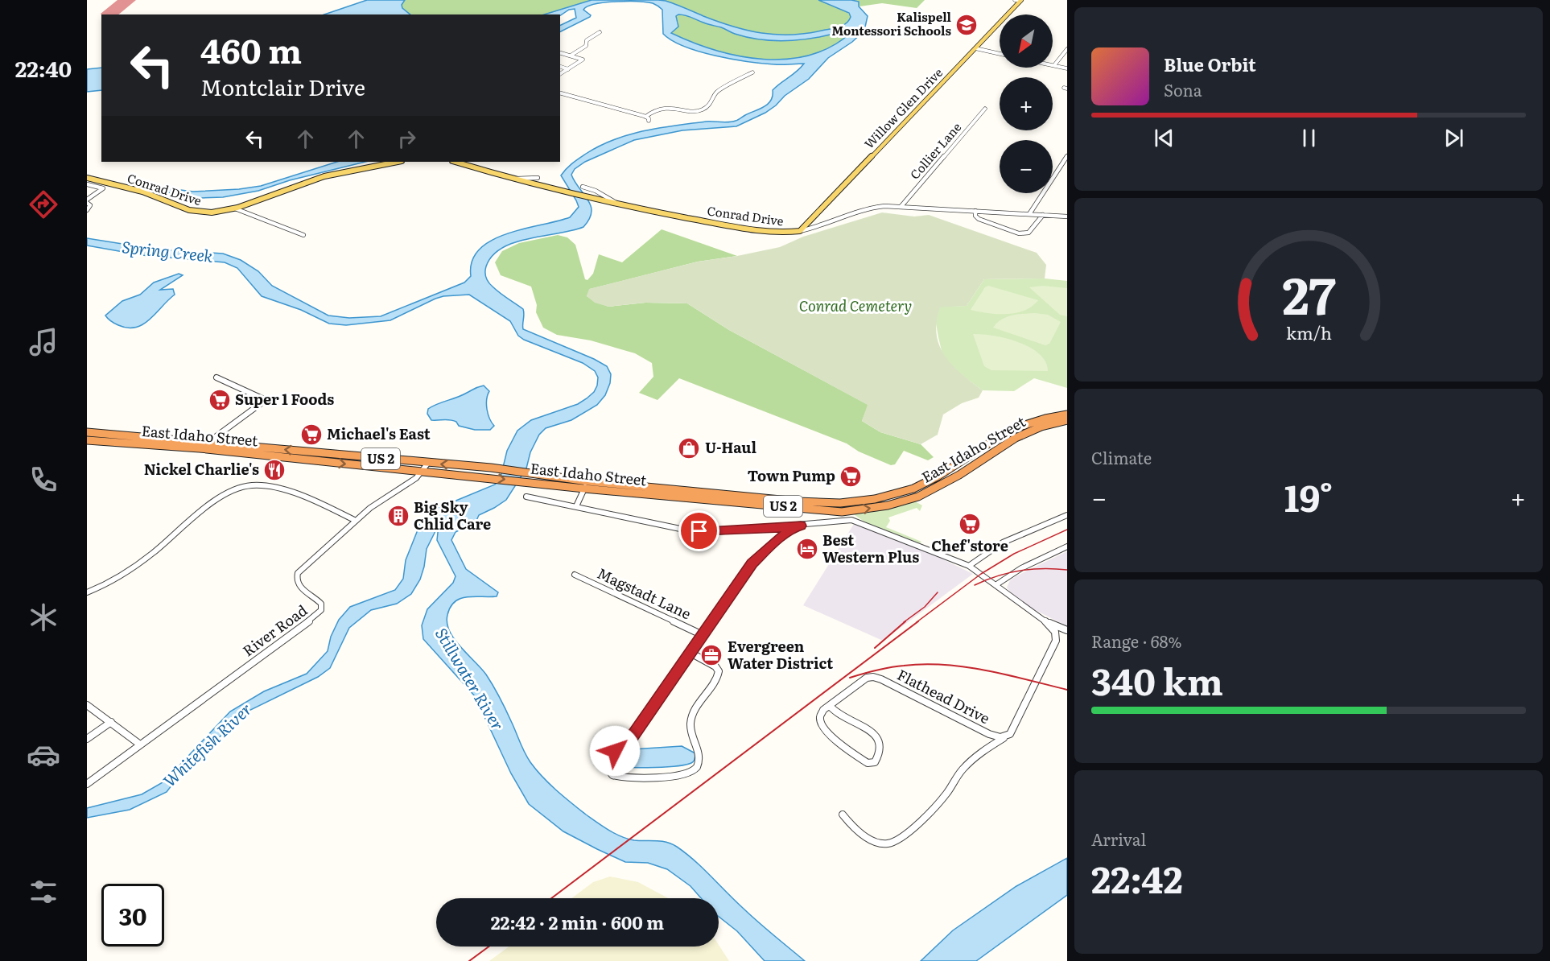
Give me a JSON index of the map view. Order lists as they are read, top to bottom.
{
  "streets": {
    "highway": ["East Idaho Street", "US 2"],
    "main road": ["Willow Glen Drive", "Conrad Drive"],
    "street": [
      "Collier Lane",
      "Magstadt Lane",
      "River Road",
      "Flathead Drive"
    ]
  },
  "crossings": [
    ["Willow Glen Drive", "Conrad Drive"],
    ["Collier Lane", "Conrad Drive"],
    ["East Idaho Street", "River Road"]
  ],
  "water": ["Spring Creek", "Stillwater River", "Whitefish River"],
  "parks": ["Conrad Cemetery"],
  "places": {
    "school or university": ["Kalispell Montessori Schools"],
    "supermarket": [
      "Super 1 Foods",
      "Michael's East",
      "Town Pump",
      "Chef'store"
    ],
    "shop": ["U-Haul"],
    "restaurant": ["Nickel Charlie's"],
    "building": ["Big Sky Chlid Care"],
    "hotel": ["Best Western Plus"],
    "office": ["Evergreen Water District"]
  },
  "north": "bottom left",
  "page": {
    "tabs": "22:40",
    "map_buttons": ["+", "−"],
    "turn": ["460 m", "Montclair Drive"],
    "song": ["Blue Orbit", "Sona"],
    "tile": [
      "Climate",
      ["Range · 68%", "340 km"],
      ["Arrival", "22:42"]
    ],
    "heat": ["−", "19°", "+"],
    "limit": "30",
    "trip": "22:42 · 2 min · 600 m",
    "gauge": ["27", "km/h"]
  }
}
